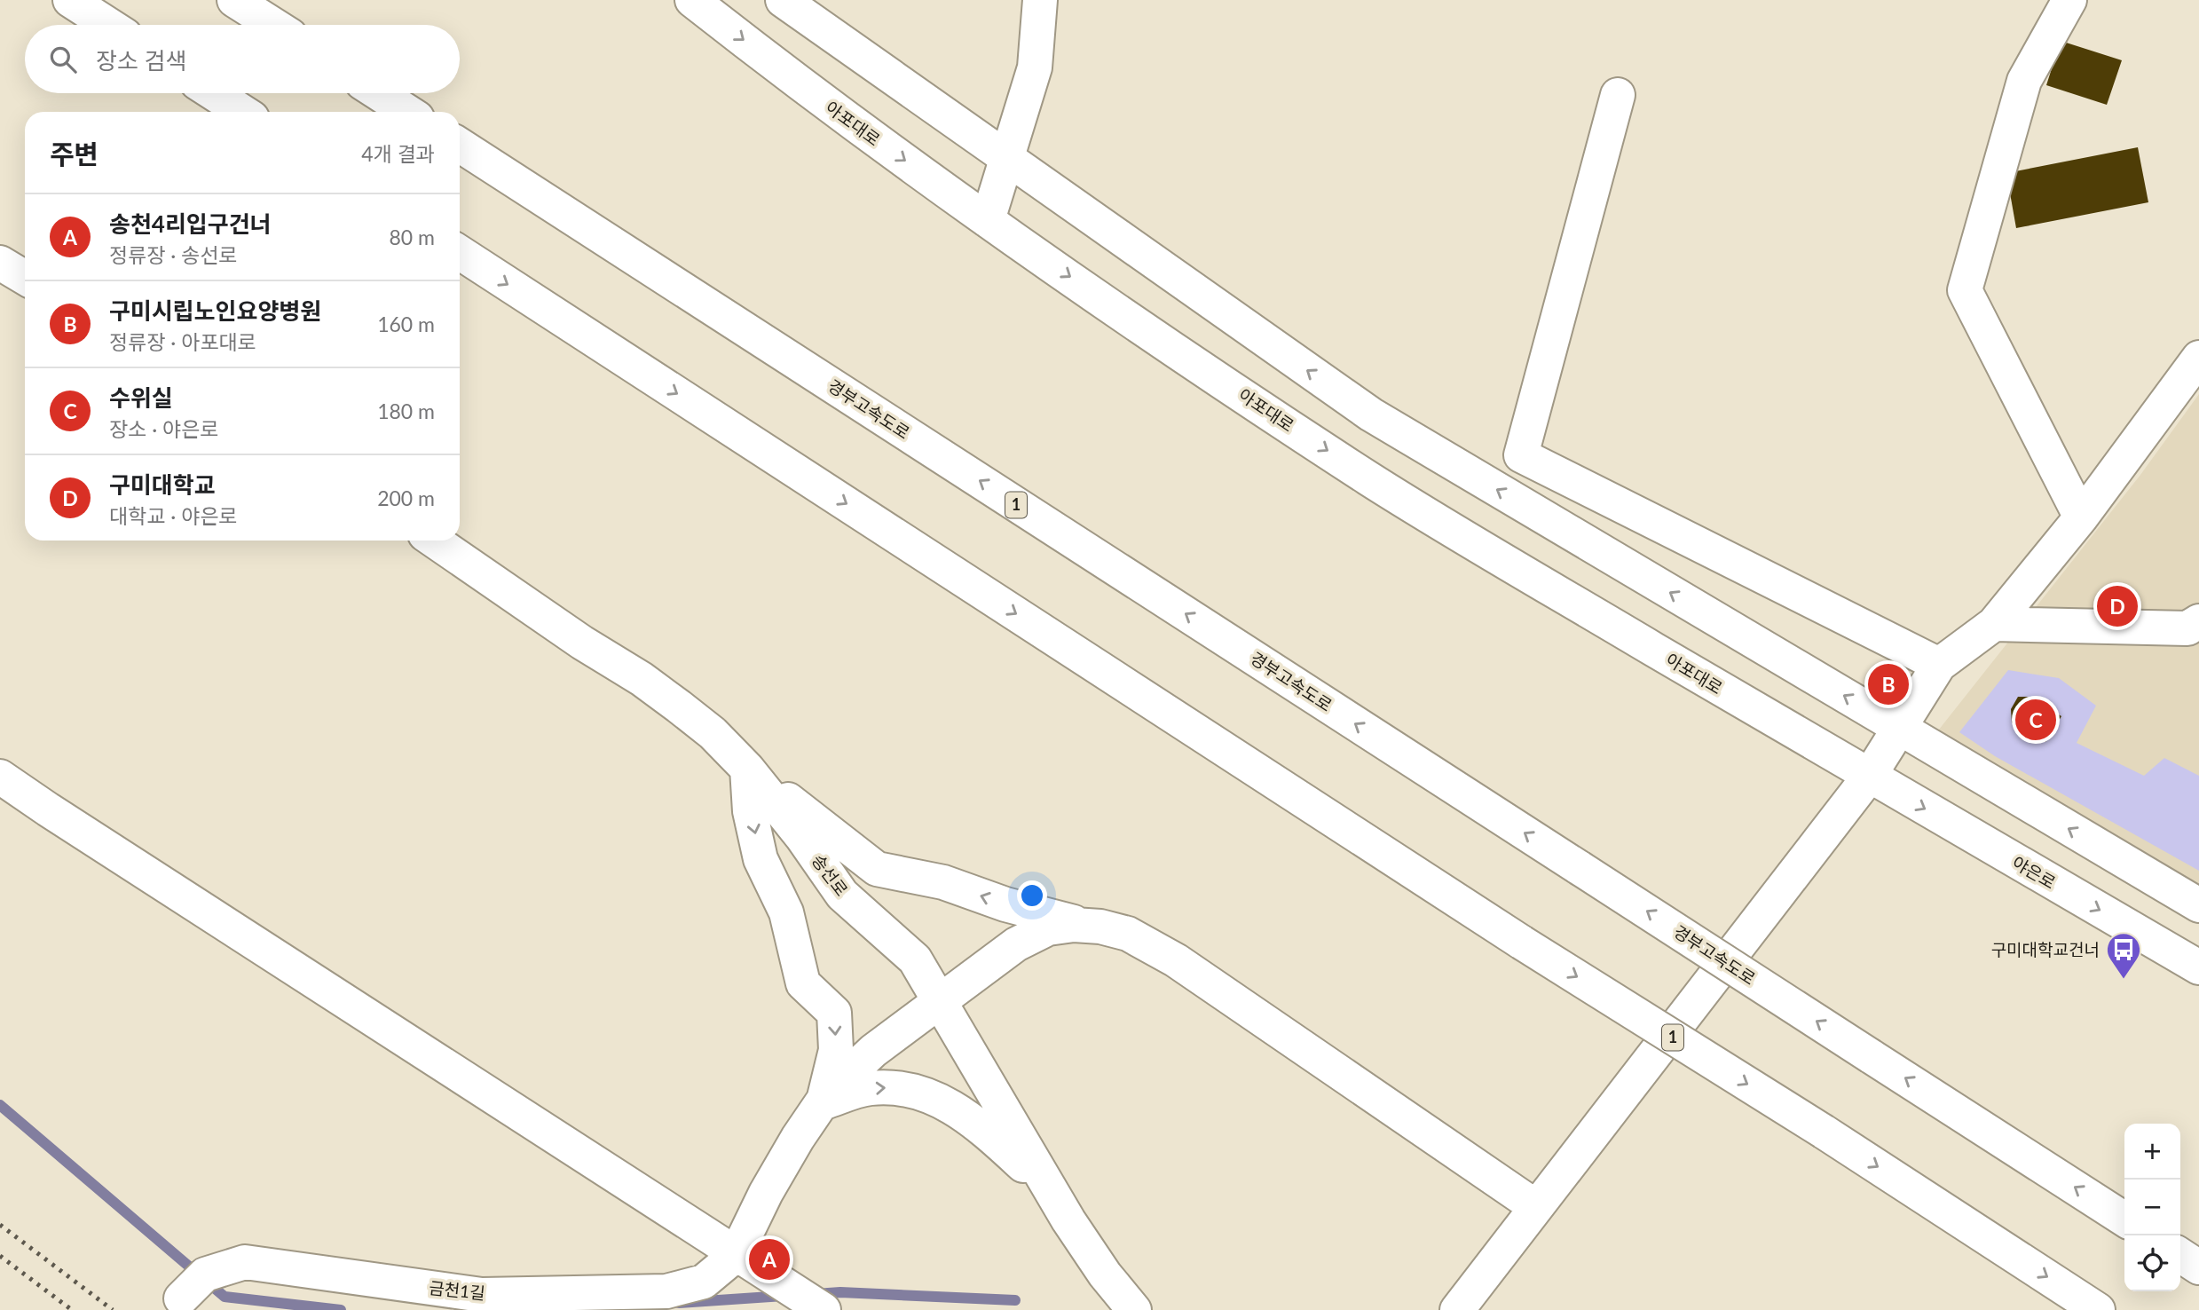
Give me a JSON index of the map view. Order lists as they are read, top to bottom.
{
  "streets": {
    "main road": [
      "아포대로",
      "경부고속도로",
      "1",
      "야은로",
      "송선로",
      "금천1길"
    ]
  },
  "crossings": [
    ["아포대로", "야은로"]
  ],
  "places": {
    "bus stop": ["구미대학교건너"]
  },
  "page": {
    "search": "장소 검색",
    "heading": ["주변", "4개 결과"],
    "list": [
      {
        "mark": "A",
        "name": "송천4리입구건너",
        "note": "정류장 · 송선로",
        "value": "80 m"
      },
      {
        "mark": "B",
        "name": "구미시립노인요양병원",
        "note": "정류장 · 아포대로",
        "value": "160 m"
      },
      {
        "mark": "C",
        "name": "수위실",
        "note": "장소 · 야은로",
        "value": "180 m"
      },
      {
        "mark": "D",
        "name": "구미대학교",
        "note": "대학교 · 야은로",
        "value": "200 m"
      }
    ],
    "pins": [
      "D",
      "B",
      "C",
      "A"
    ],
    "map_buttons": ["+", "−"]
  }
}
